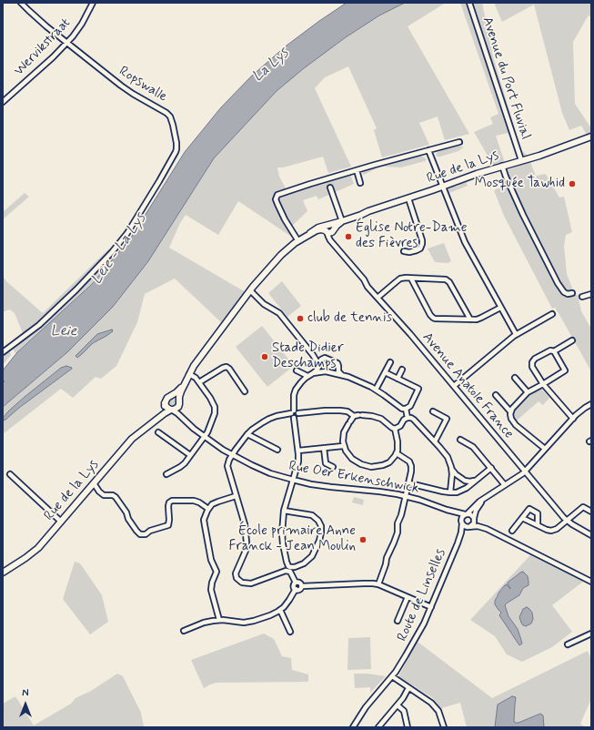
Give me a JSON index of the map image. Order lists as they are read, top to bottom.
{
  "streets": {
    "main road": ["Rue de la Lys"],
    "street": [
      "Wervikstraat",
      "Avenue du Port Fluvial",
      "Ropswalle",
      "Avenue Anatole France",
      "Rue Oer Erkenschwick",
      "Route de Linselles"
    ]
  },
  "crossings": [
    ["Wervikstraat", "Ropswalle"],
    ["Avenue du Port Fluvial", "Rue de la Lys"],
    ["Rue de la Lys", "Avenue Anatole France"],
    ["Rue de la Lys", "Rue Oer Erkenschwick"],
    ["Rue Oer Erkenschwick", "Route de Linselles"]
  ],
  "water": ["La Lys", "Leie - La Lys", "Leie"],
  "places": [
    "Mosquée Tawhid",
    "Église Notre-Dame des Fièvres",
    "club de tennis",
    "Stade Didier Deschamps",
    "École primaire Anne Franck - Jean Moulin"
  ],
  "north": "top"
}
